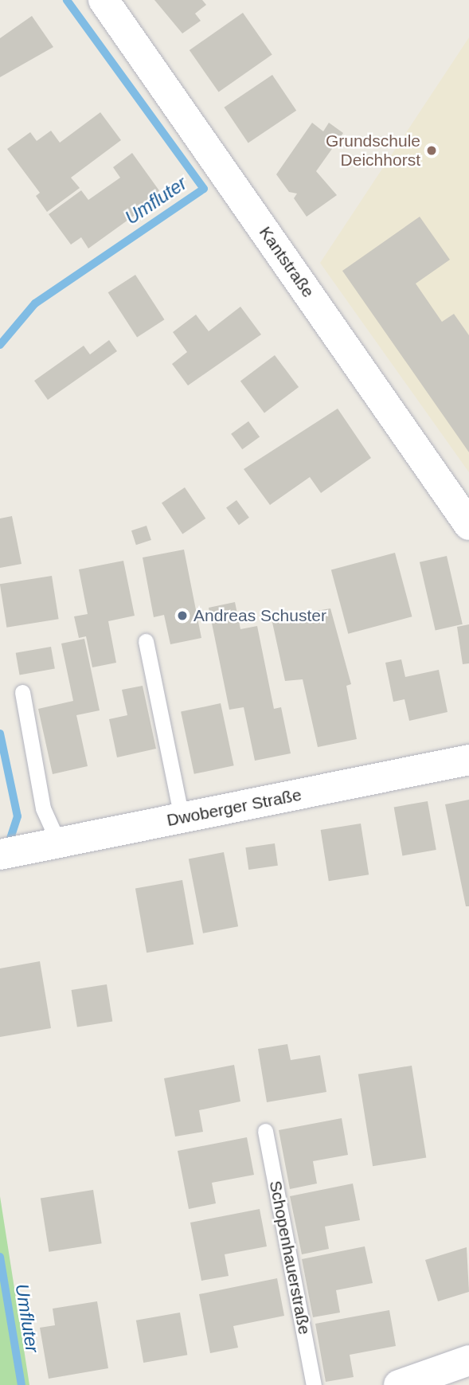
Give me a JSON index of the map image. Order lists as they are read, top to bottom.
{
  "streets": {
    "street": ["Kantstraße", "Dwoberger Straße"],
    "lane": ["Schopenhauerstraße"]
  },
  "water": ["Umfluter"],
  "places": ["Grundschule Deichhorst", "Andreas Schuster"]
}
